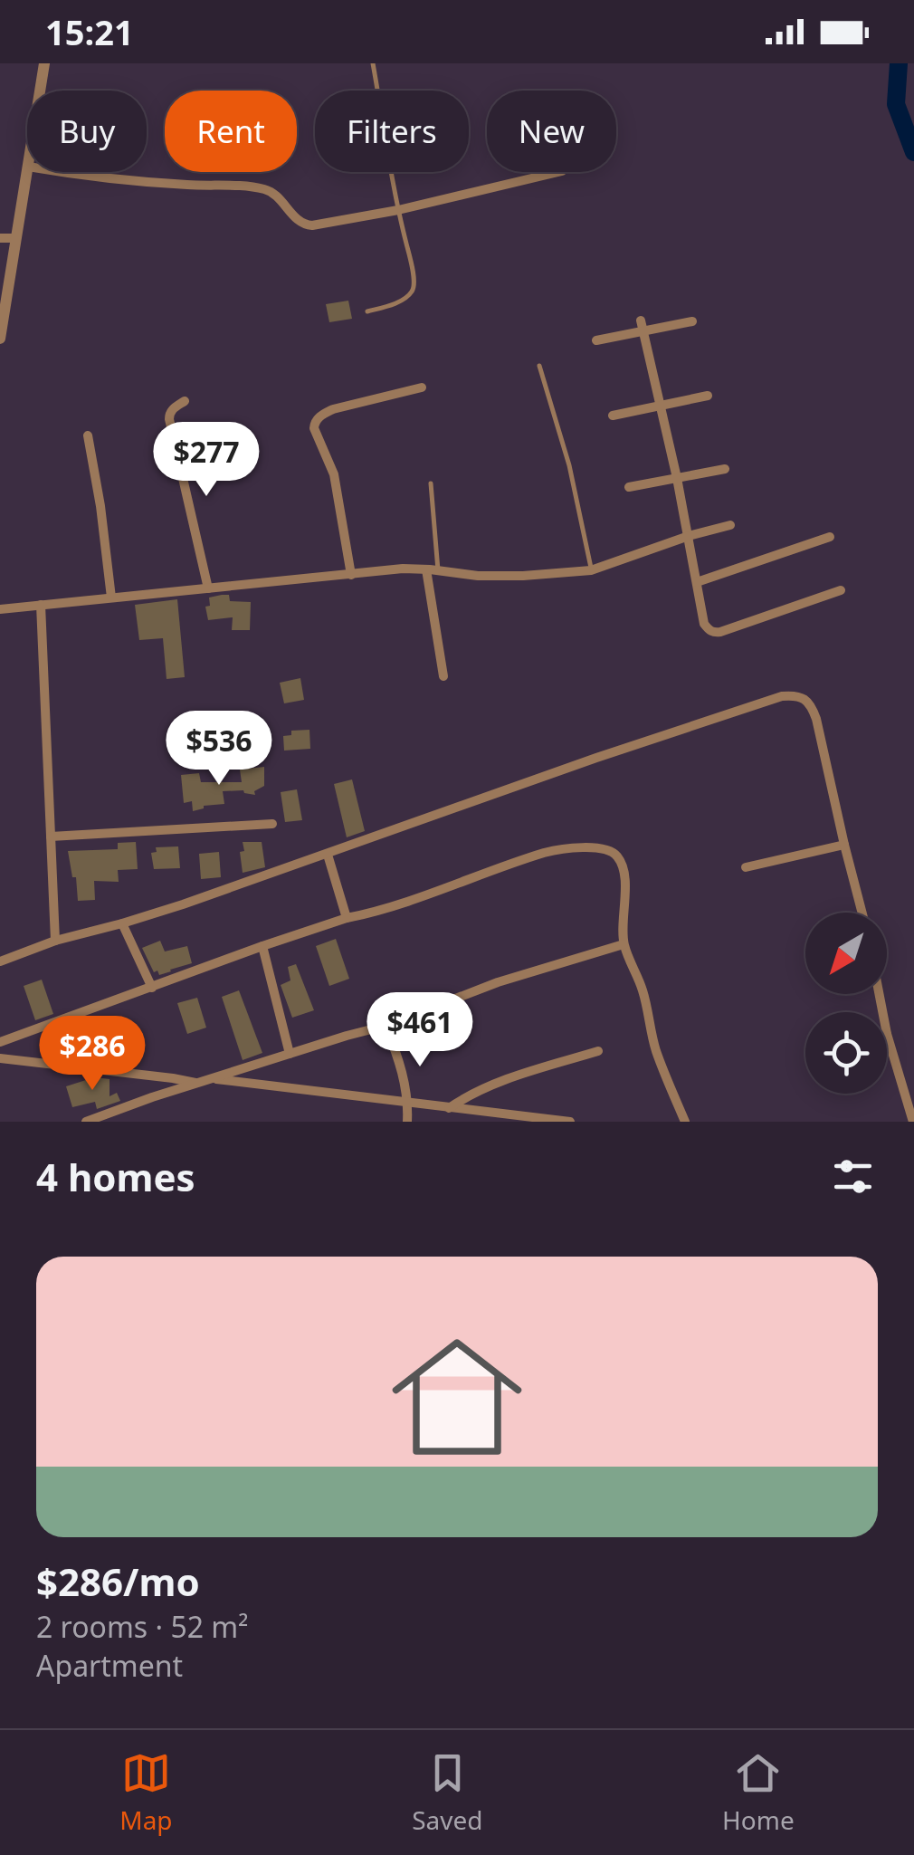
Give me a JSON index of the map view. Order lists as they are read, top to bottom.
{
  "north": "bottom left",
  "page": {
    "status": "15:21",
    "chip": [
      "Buy",
      "Rent",
      "Filters",
      "New"
    ],
    "price": [
      "$277",
      "$536",
      "$461",
      "$286"
    ],
    "heading": "4 homes",
    "list": [
      {
        "name": "$286/mo",
        "note": "2 rooms · 52 m² · Apartment"
      }
    ],
    "tabs": ["Map", "Saved", "Home"]
  }
}
